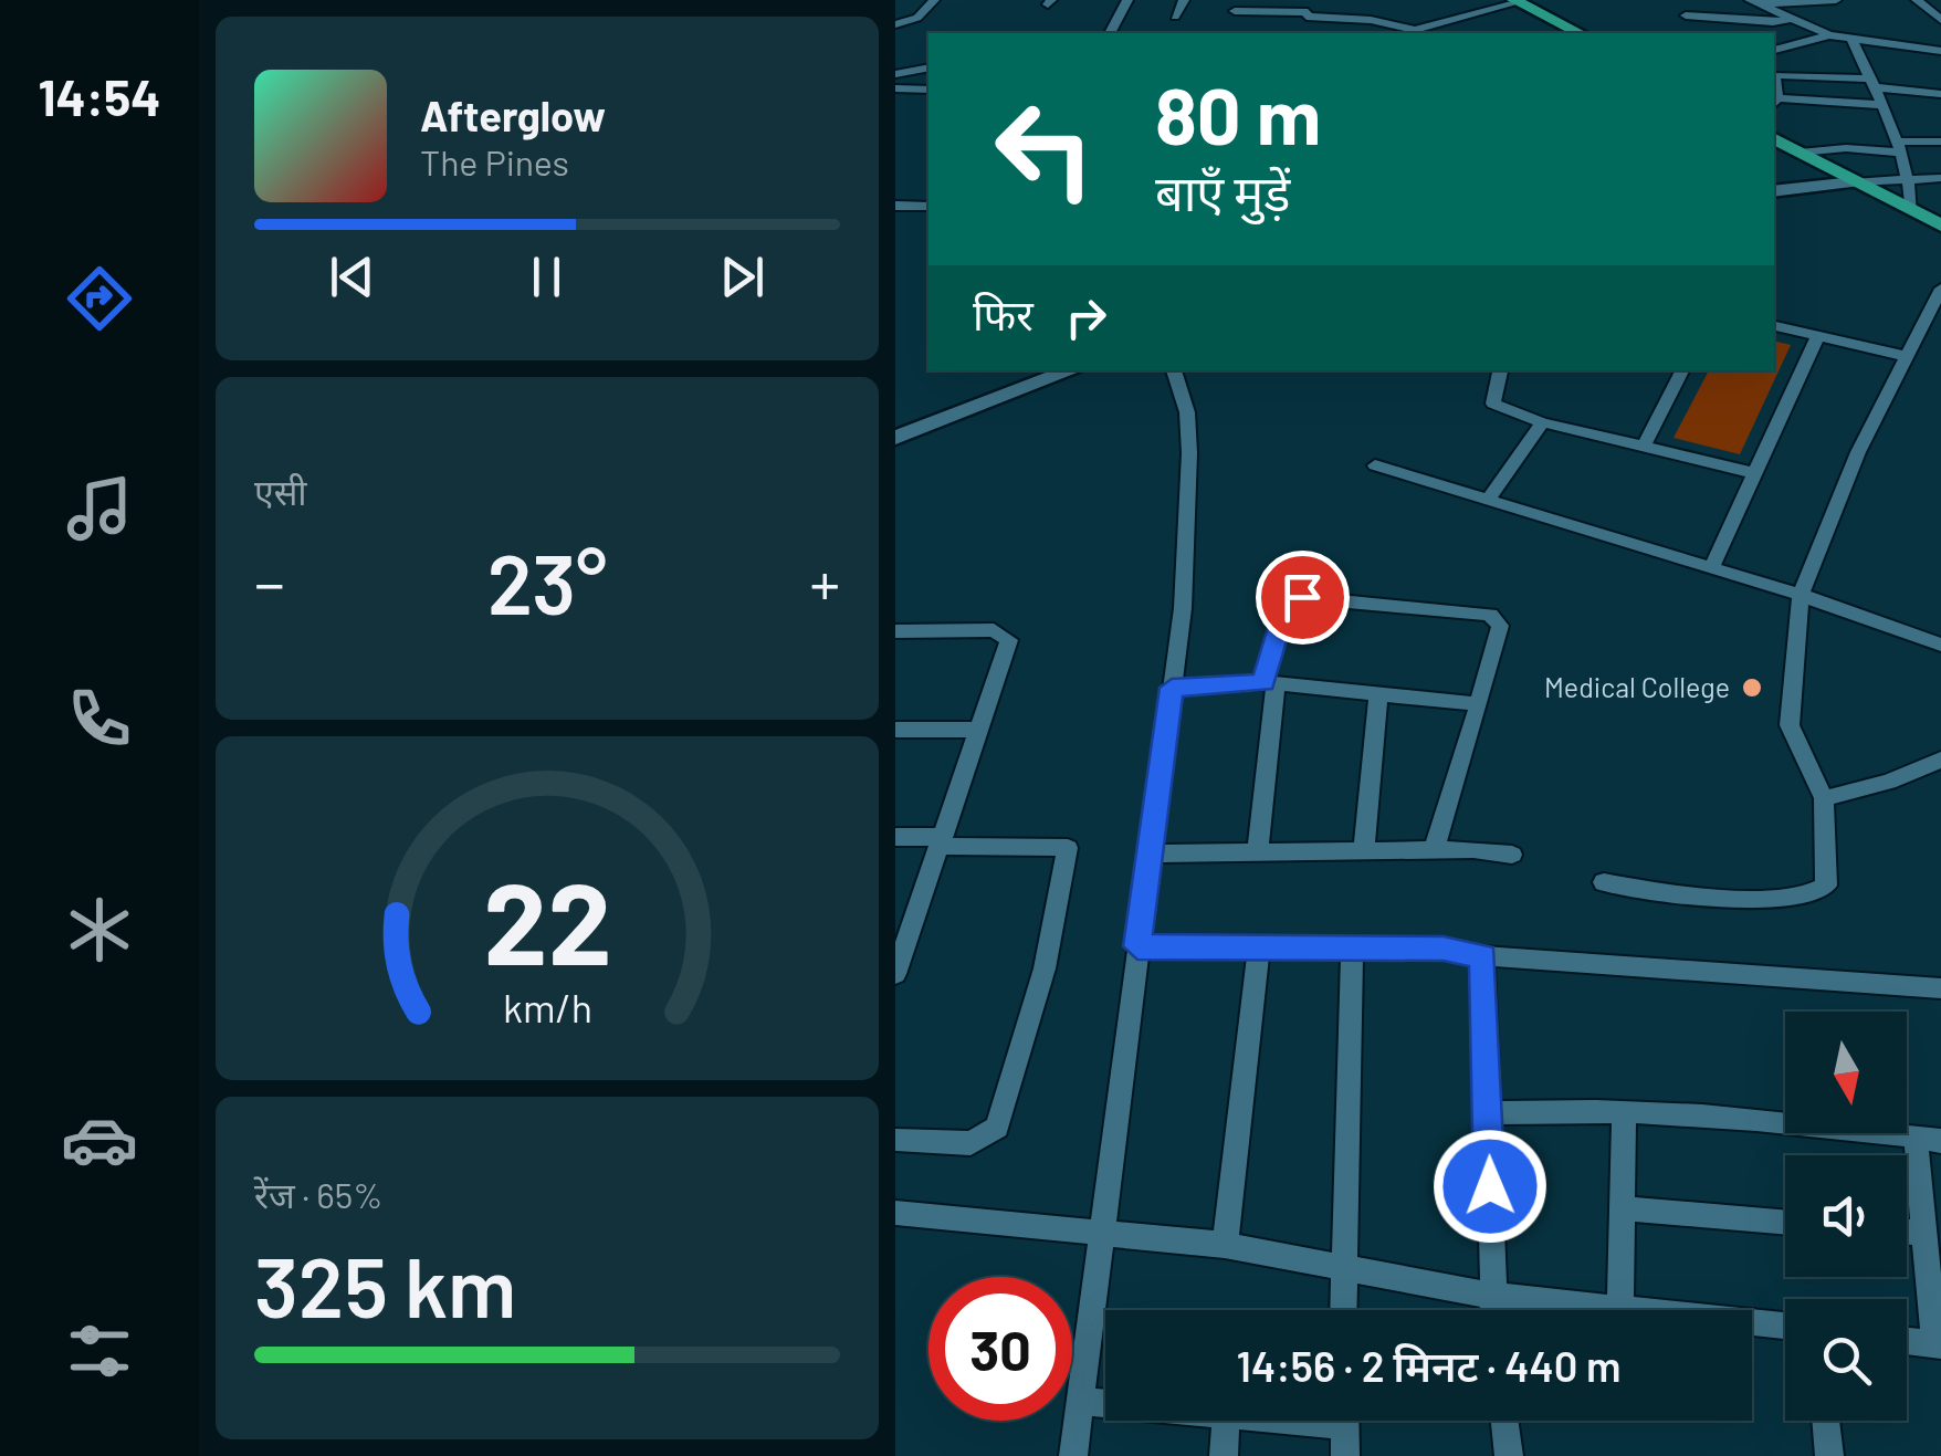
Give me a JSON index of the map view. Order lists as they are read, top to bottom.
{
  "places": ["Medical College"],
  "north": "bottom",
  "page": {
    "tabs": "14:54",
    "turn": ["80 m", "बाएँ मुड़ें"],
    "song": ["Afterglow", "The Pines"],
    "then": "फिर",
    "tile": [
      "एसी",
      ["रेंज · 65%", "325 km"]
    ],
    "heat": ["−", "23°", "+"],
    "limit": "30",
    "trip": "14:56 · 2 मिनट · 440 m",
    "gauge": ["22", "km/h"]
  }
}
